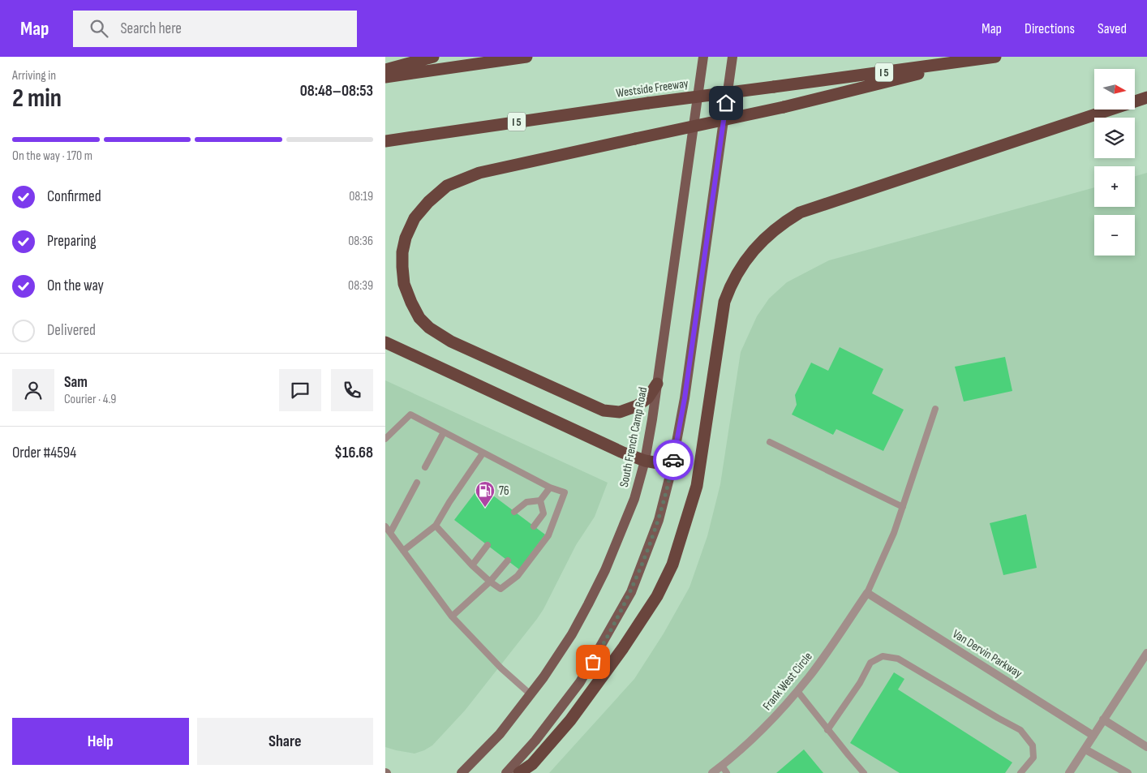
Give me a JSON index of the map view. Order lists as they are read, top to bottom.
{
  "streets": {
    "highway": ["I 5", "Westside Freeway"],
    "main road": ["South French Camp Road"],
    "street": ["Van Dervin Parkway", "Frank West Circle"]
  },
  "crossings": [
    ["Van Dervin Parkway", "Frank West Circle"]
  ],
  "places": {
    "fuel station": ["76"]
  },
  "north": "right",
  "page": {
    "header": "Map",
    "search": "Search here",
    "nav": ["Map", "Directions", "Saved"],
    "heading": ["2 min", "Arriving in", "08:48–08:53"],
    "panel": [
      "Sam",
      "Courier · 4.9",
      "Order #4594",
      "$16.68"
    ],
    "map_buttons": ["+", "−"],
    "bar": "On the way · 170 m",
    "list": [
      ["Confirmed", "08:19"],
      ["Preparing", "08:36"],
      ["On the way", "08:39"],
      "Delivered"
    ],
    "buttons": ["Help", "Share"]
  }
}
